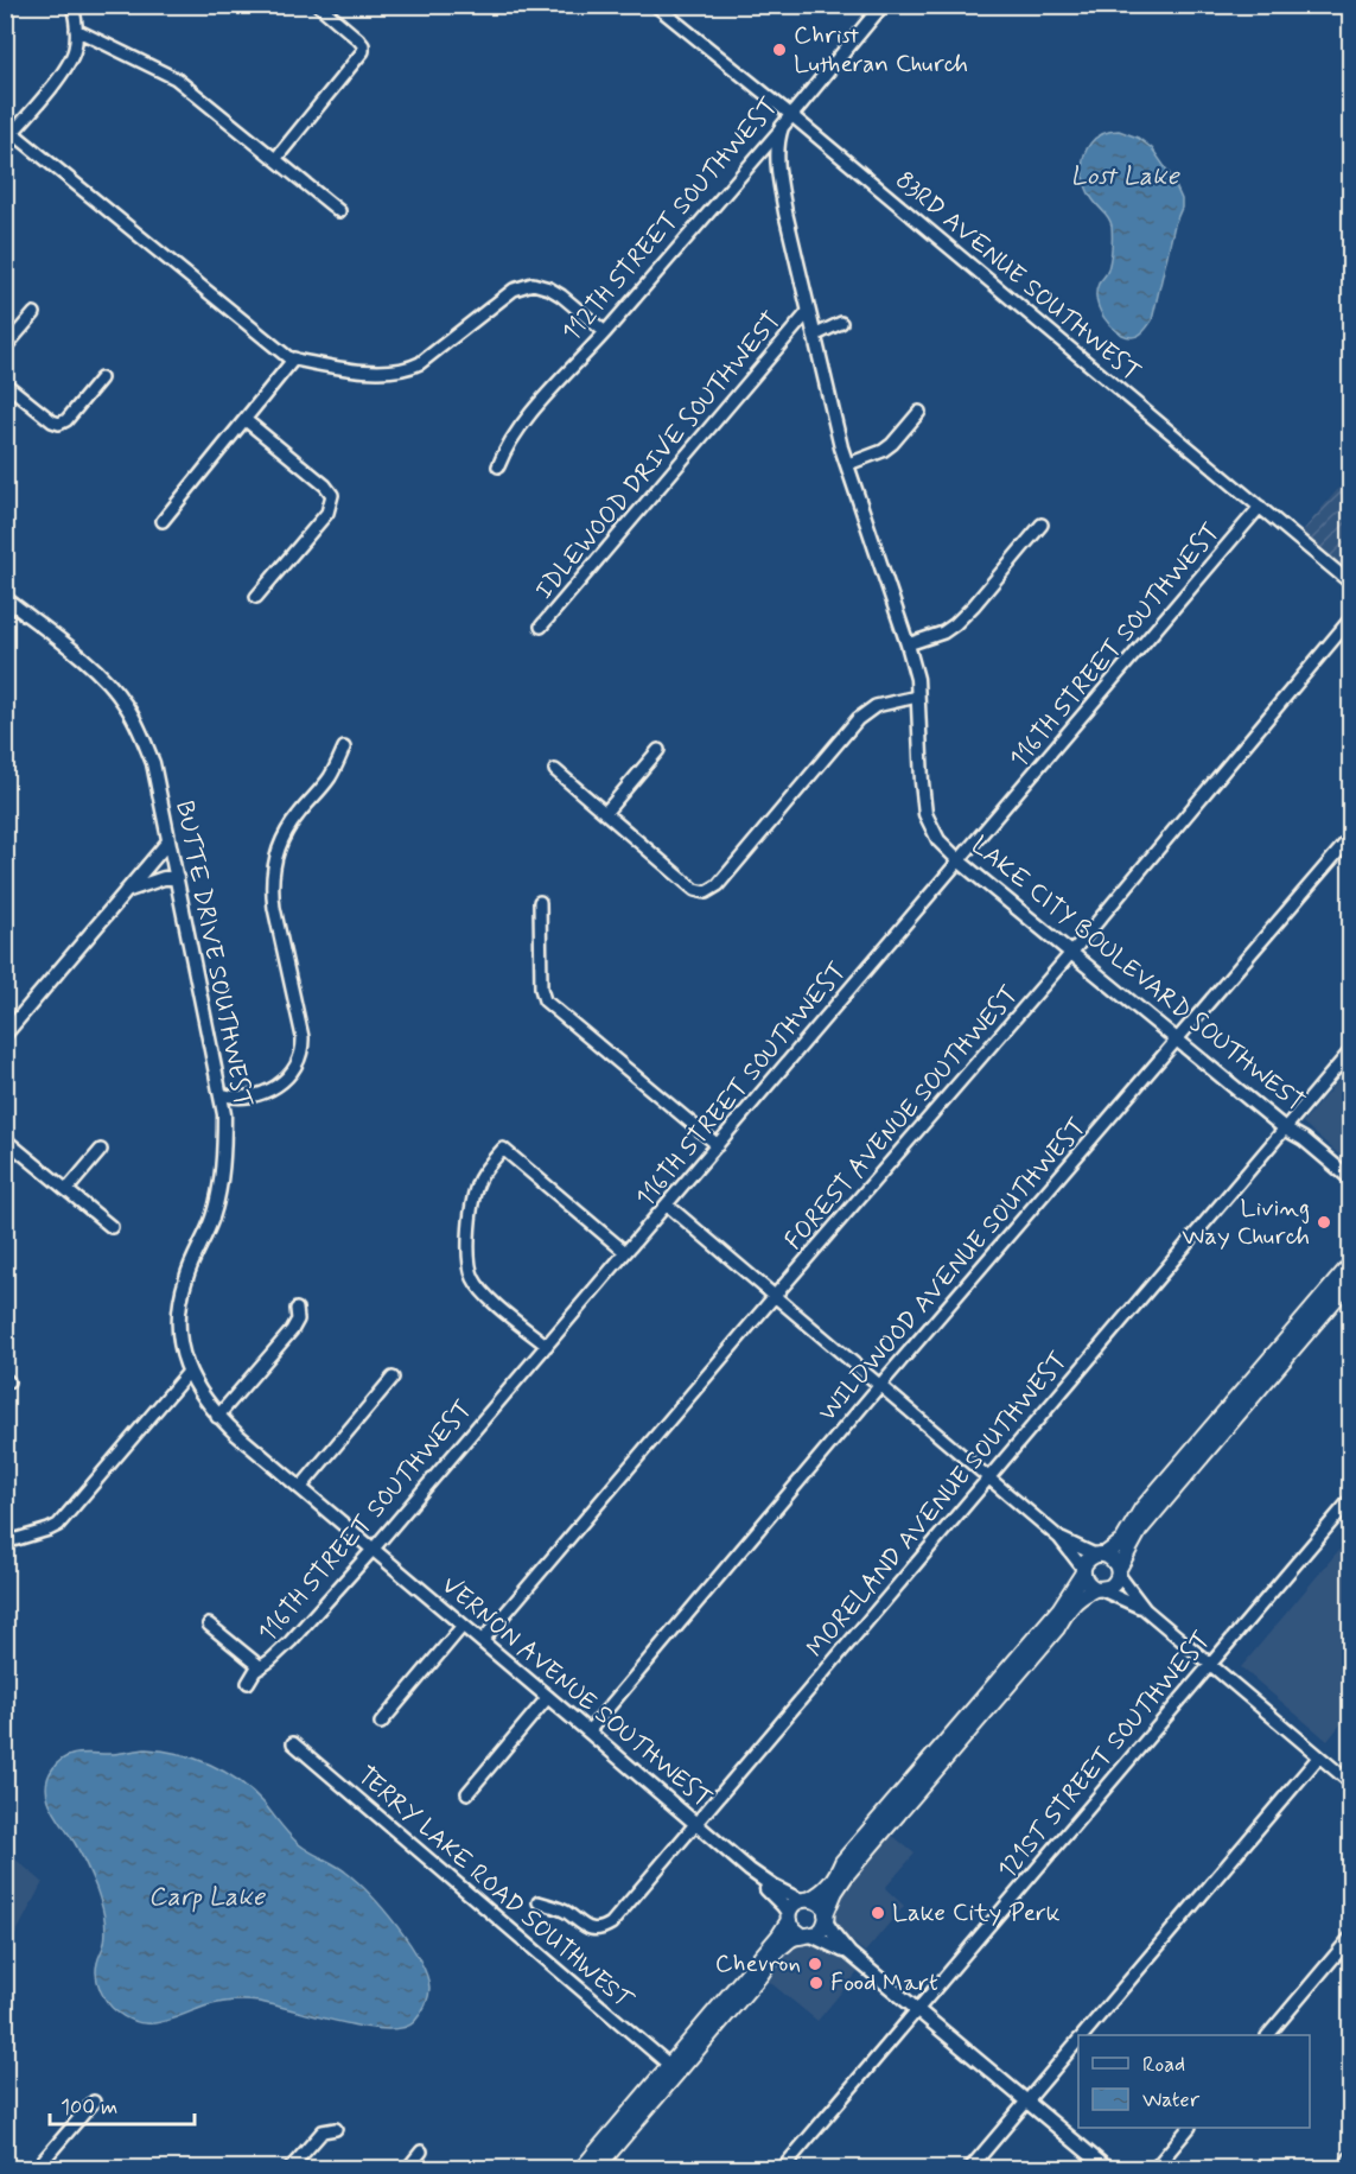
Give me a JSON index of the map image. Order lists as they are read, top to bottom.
{
  "streets": {
    "street": [
      "112TH STREET SOUTHWEST",
      "83RD AVENUE SOUTHWEST",
      "IDLEWOOD DRIVE SOUTHWEST",
      "116TH STREET SOUTHWEST",
      "BUTTE DRIVE SOUTHWEST",
      "LAKE CITY BOULEVARD SOUTHWEST",
      "FOREST AVENUE SOUTHWEST",
      "WILDWOOD AVENUE SOUTHWEST",
      "MORELAND AVENUE SOUTHWEST",
      "VERNON AVENUE SOUTHWEST",
      "121ST STREET SOUTHWEST",
      "TERRY LAKE ROAD SOUTHWEST"
    ]
  },
  "crossings": [
    ["112TH STREET SOUTHWEST", "83RD AVENUE SOUTHWEST"],
    ["83RD AVENUE SOUTHWEST", "116TH STREET SOUTHWEST"],
    ["116TH STREET SOUTHWEST", "BUTTE DRIVE SOUTHWEST"],
    ["116TH STREET SOUTHWEST", "LAKE CITY BOULEVARD SOUTHWEST"],
    ["116TH STREET SOUTHWEST", "VERNON AVENUE SOUTHWEST"],
    ["BUTTE DRIVE SOUTHWEST", "VERNON AVENUE SOUTHWEST"],
    ["LAKE CITY BOULEVARD SOUTHWEST", "FOREST AVENUE SOUTHWEST"],
    ["LAKE CITY BOULEVARD SOUTHWEST", "WILDWOOD AVENUE SOUTHWEST"],
    ["LAKE CITY BOULEVARD SOUTHWEST", "MORELAND AVENUE SOUTHWEST"],
    ["FOREST AVENUE SOUTHWEST", "VERNON AVENUE SOUTHWEST"],
    ["WILDWOOD AVENUE SOUTHWEST", "VERNON AVENUE SOUTHWEST"],
    ["MORELAND AVENUE SOUTHWEST", "VERNON AVENUE SOUTHWEST"]
  ],
  "water": ["Lost Lake", "Carp Lake"],
  "places": [
    "Christ Lutheran Church",
    "Living Way Church",
    "Lake City Perk",
    "Chevron",
    "Food Mart"
  ],
  "legend": ["Road", "Water"],
  "scale_bar": "100 m"
}
